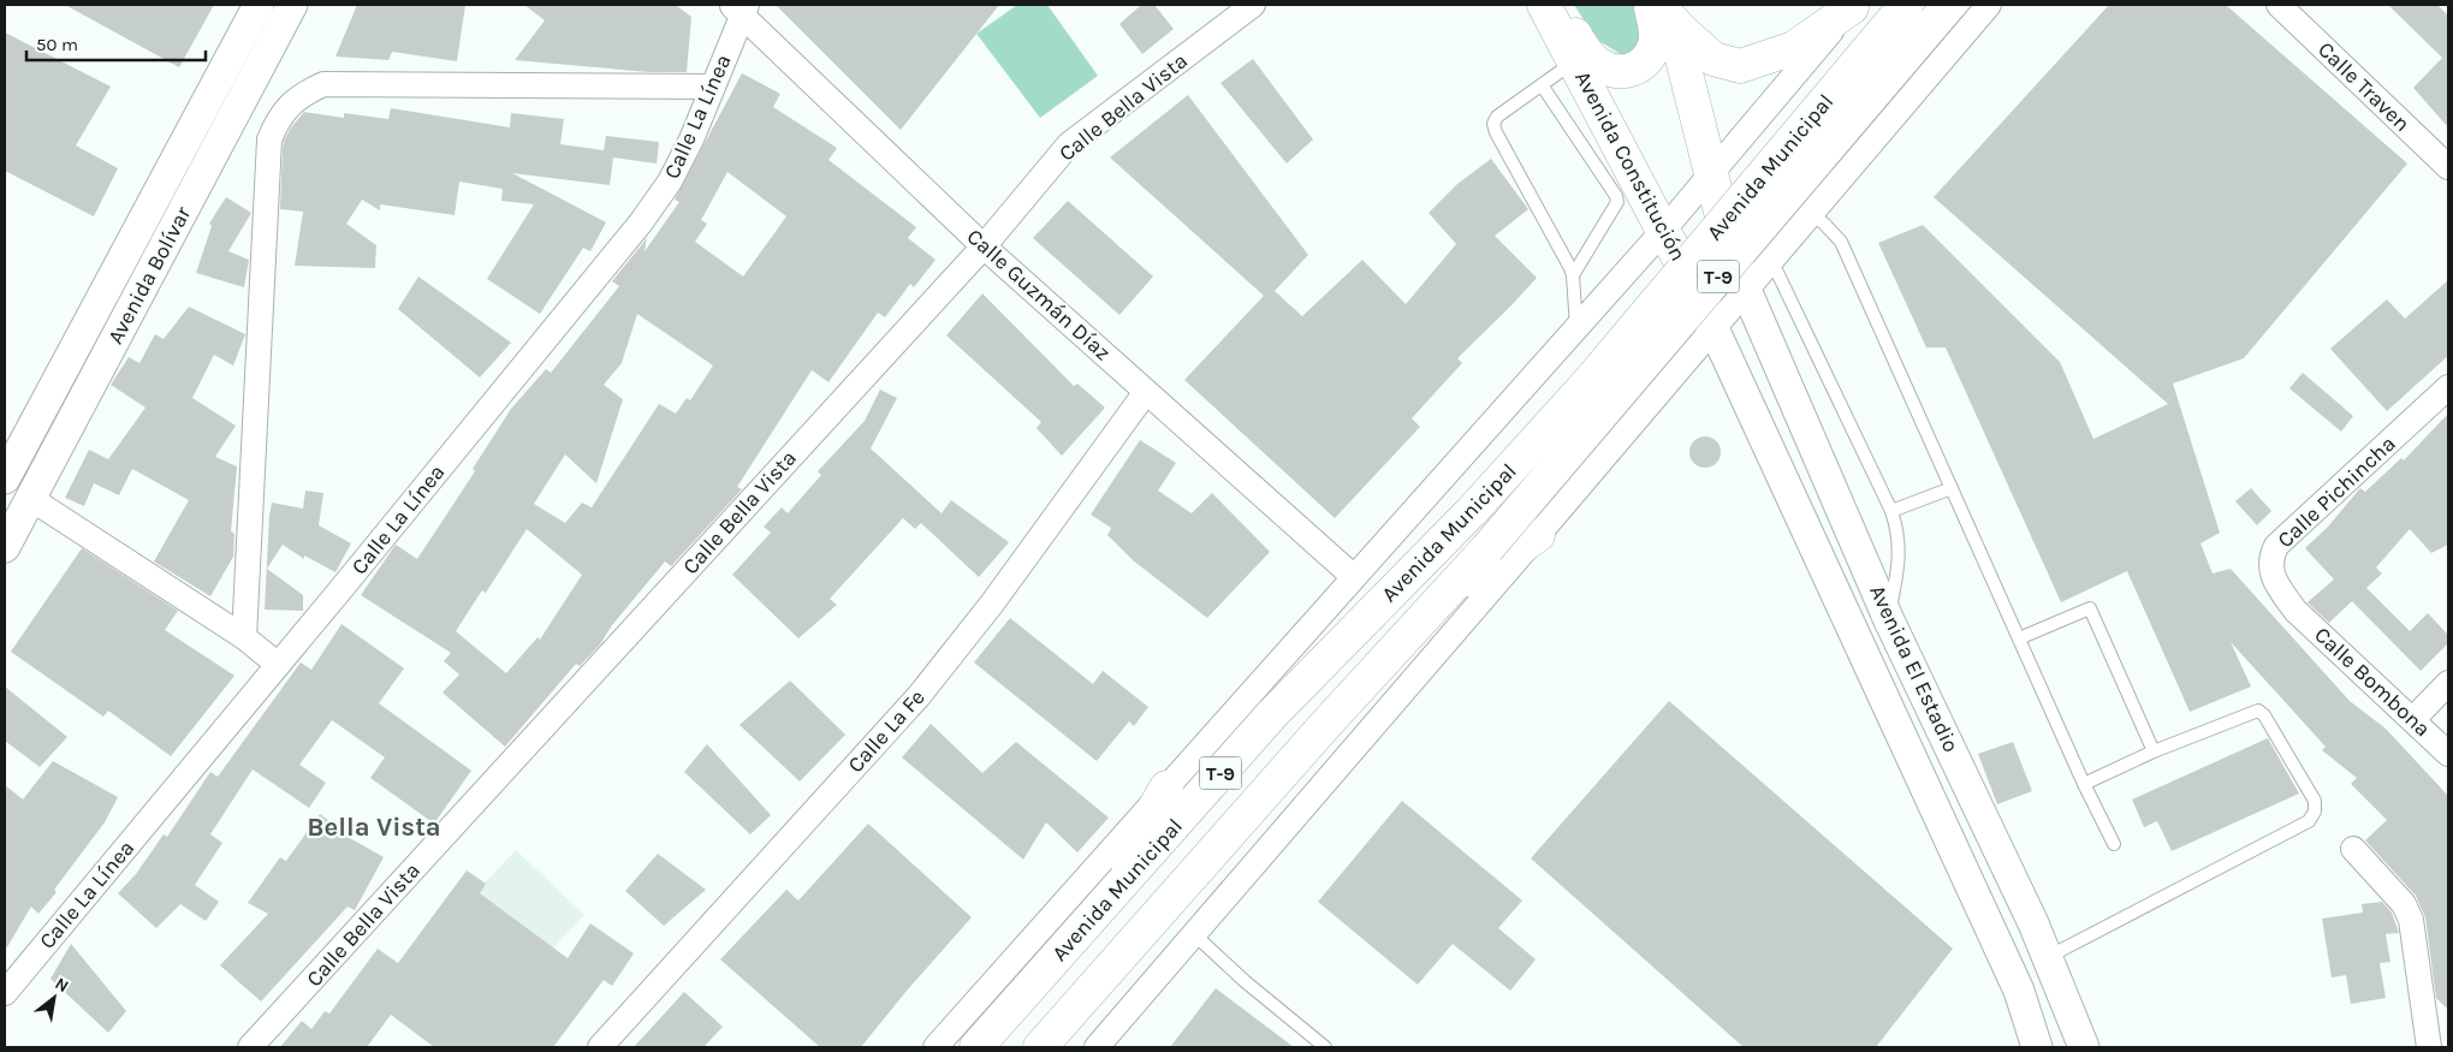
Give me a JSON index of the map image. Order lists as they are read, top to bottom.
{
  "streets": {
    "main road": ["Avenida Constitución", "Avenida Municipal", "T-9"],
    "street": [
      "Calle Traven",
      "Calle Bella Vista",
      "Calle La Línea",
      "Avenida Bolívar",
      "Calle Guzmán Díaz",
      "Calle Pichincha",
      "Avenida El Estadio",
      "Calle Bombona",
      "Calle La Fe"
    ]
  },
  "crossings": [
    ["Calle Bella Vista", "Calle Guzmán Díaz"],
    ["Calle La Línea", "Calle Guzmán Díaz"],
    ["Avenida Constitución", "Avenida Municipal"],
    ["Avenida Constitución", "T-9"],
    ["Avenida Constitución", "Avenida El Estadio"],
    ["Avenida Municipal", "Calle Guzmán Díaz"],
    ["T-9", "Avenida El Estadio"],
    ["Calle Guzmán Díaz", "Calle La Fe"],
    ["Calle Pichincha", "Calle Bombona"]
  ],
  "districts": ["Bella Vista"],
  "scale_bar": "50 m",
  "north": "top right"
}
